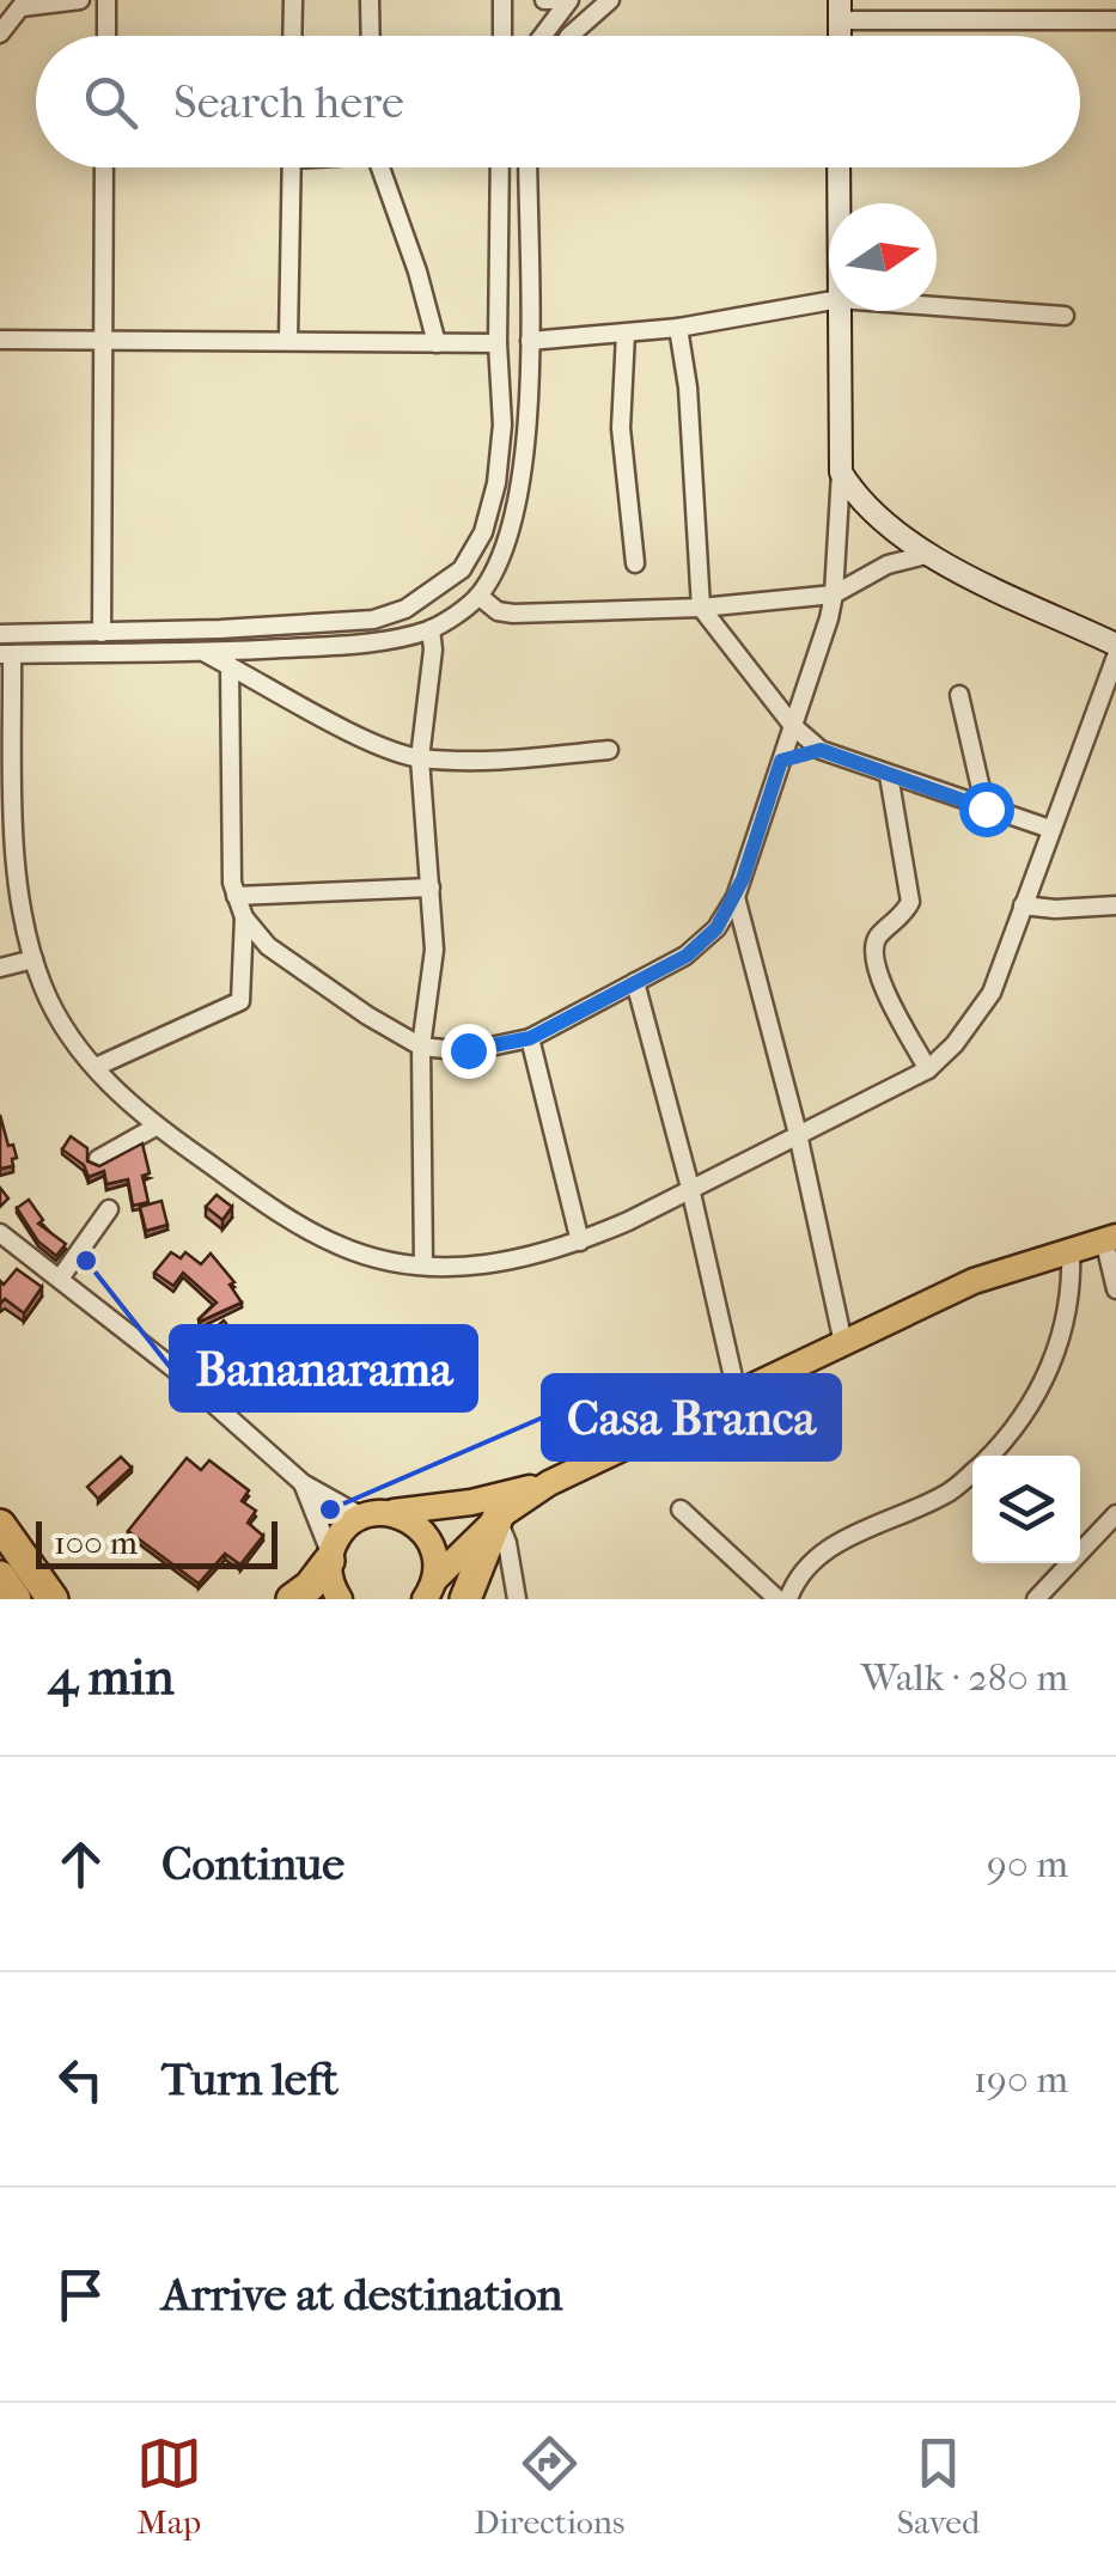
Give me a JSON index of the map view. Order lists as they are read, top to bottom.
{
  "places": ["Bananarama", "Casa Branca"],
  "scale_bar": "100 m",
  "north": "right",
  "page": {
    "search": "Search here",
    "scale": "100 m",
    "heading": ["4 min", "Walk · 280 m"],
    "list": [
      ["Continue", "90 m"],
      ["Turn left", "190 m"],
      "Arrive at destination"
    ],
    "nav": ["Map", "Directions", "Saved"]
  }
}
